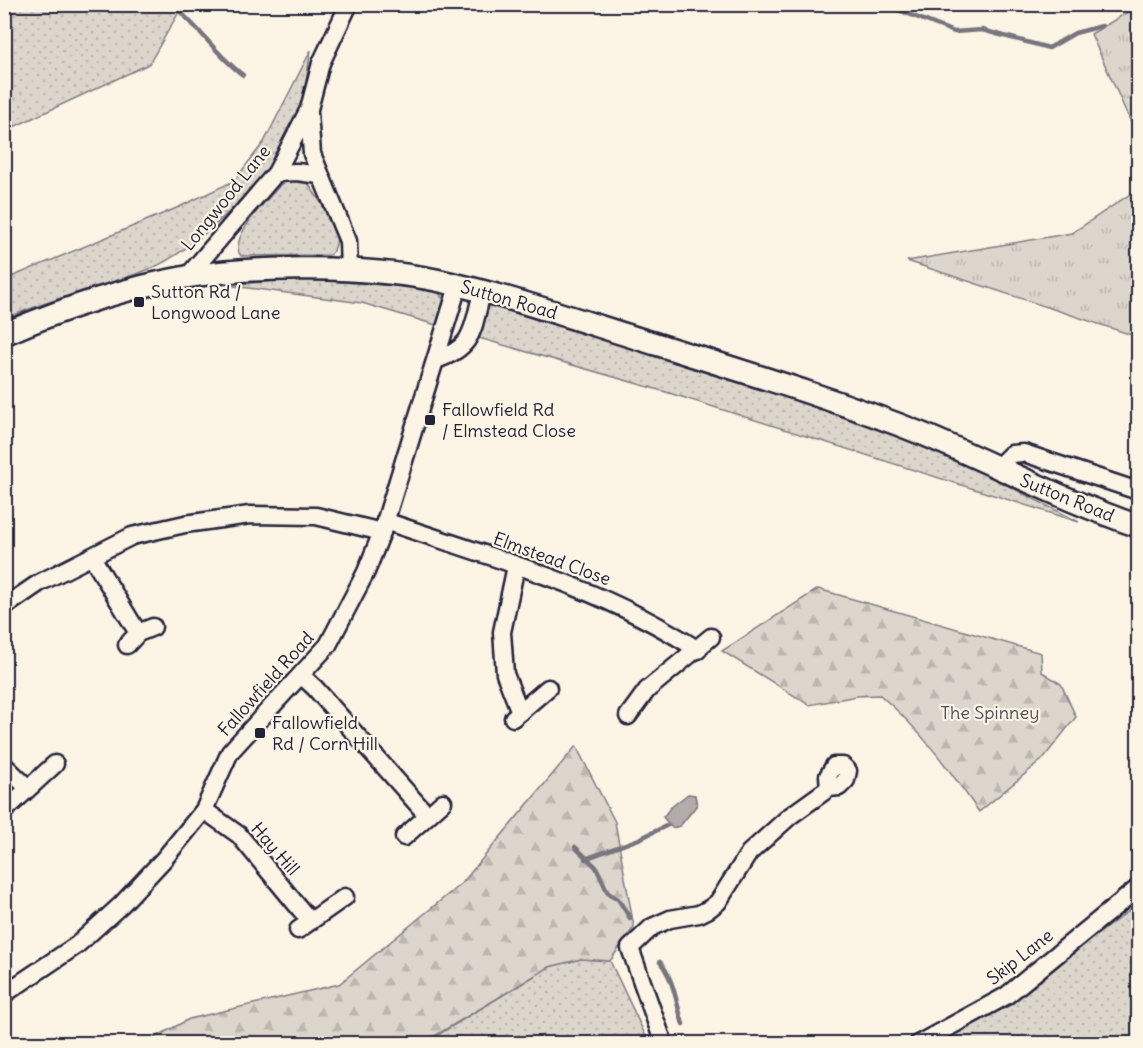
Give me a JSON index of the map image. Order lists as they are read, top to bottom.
{
  "streets": {
    "main road": ["Sutton Road"],
    "street": [
      "Longwood Lane",
      "Elmstead Close",
      "Fallowfield Road",
      "Hay Hill",
      "Skip Lane"
    ]
  },
  "crossings": [
    ["Longwood Lane", "Sutton Road"],
    ["Sutton Road", "Fallowfield Road"],
    ["Elmstead Close", "Fallowfield Road"],
    ["Fallowfield Road", "Hay Hill"]
  ],
  "parks": ["The Spinney"],
  "places": {
    "transit": ["Sutton Rd / Longwood Lane", "Fallowfield Rd / Elmstead Close", "Fallowfield Rd / Corn Hill"]
  }
}
